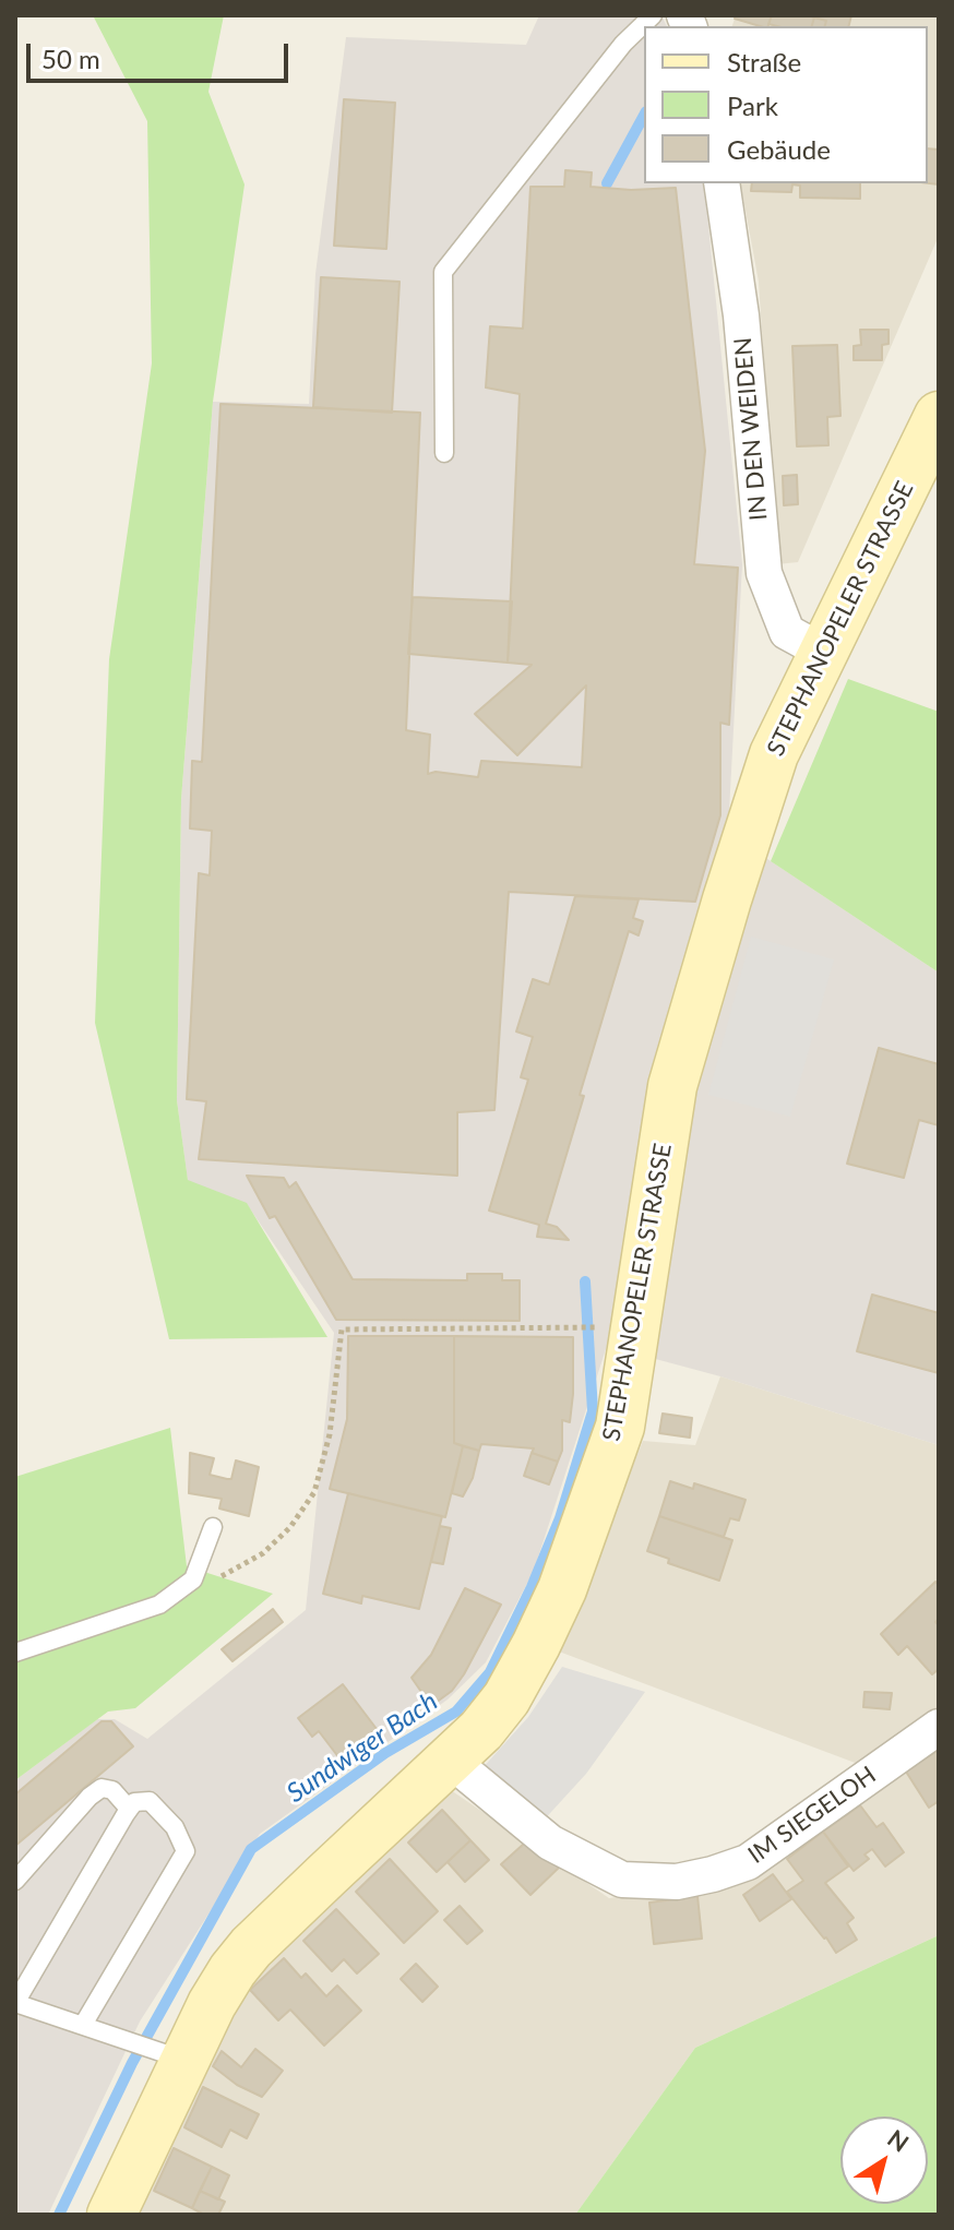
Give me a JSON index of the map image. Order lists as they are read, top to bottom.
{
  "streets": {
    "street": ["IN DEN WEIDEN", "STEPHANOPELER STRASSE", "IM SIEGELOH"]
  },
  "crossings": [
    ["IN DEN WEIDEN", "STEPHANOPELER STRASSE"],
    ["STEPHANOPELER STRASSE", "IM SIEGELOH"]
  ],
  "water": ["Sundwiger Bach"],
  "legend": ["Straße", "Park", "Gebäude"],
  "scale_bar": "50 m",
  "north": "top right"
}
